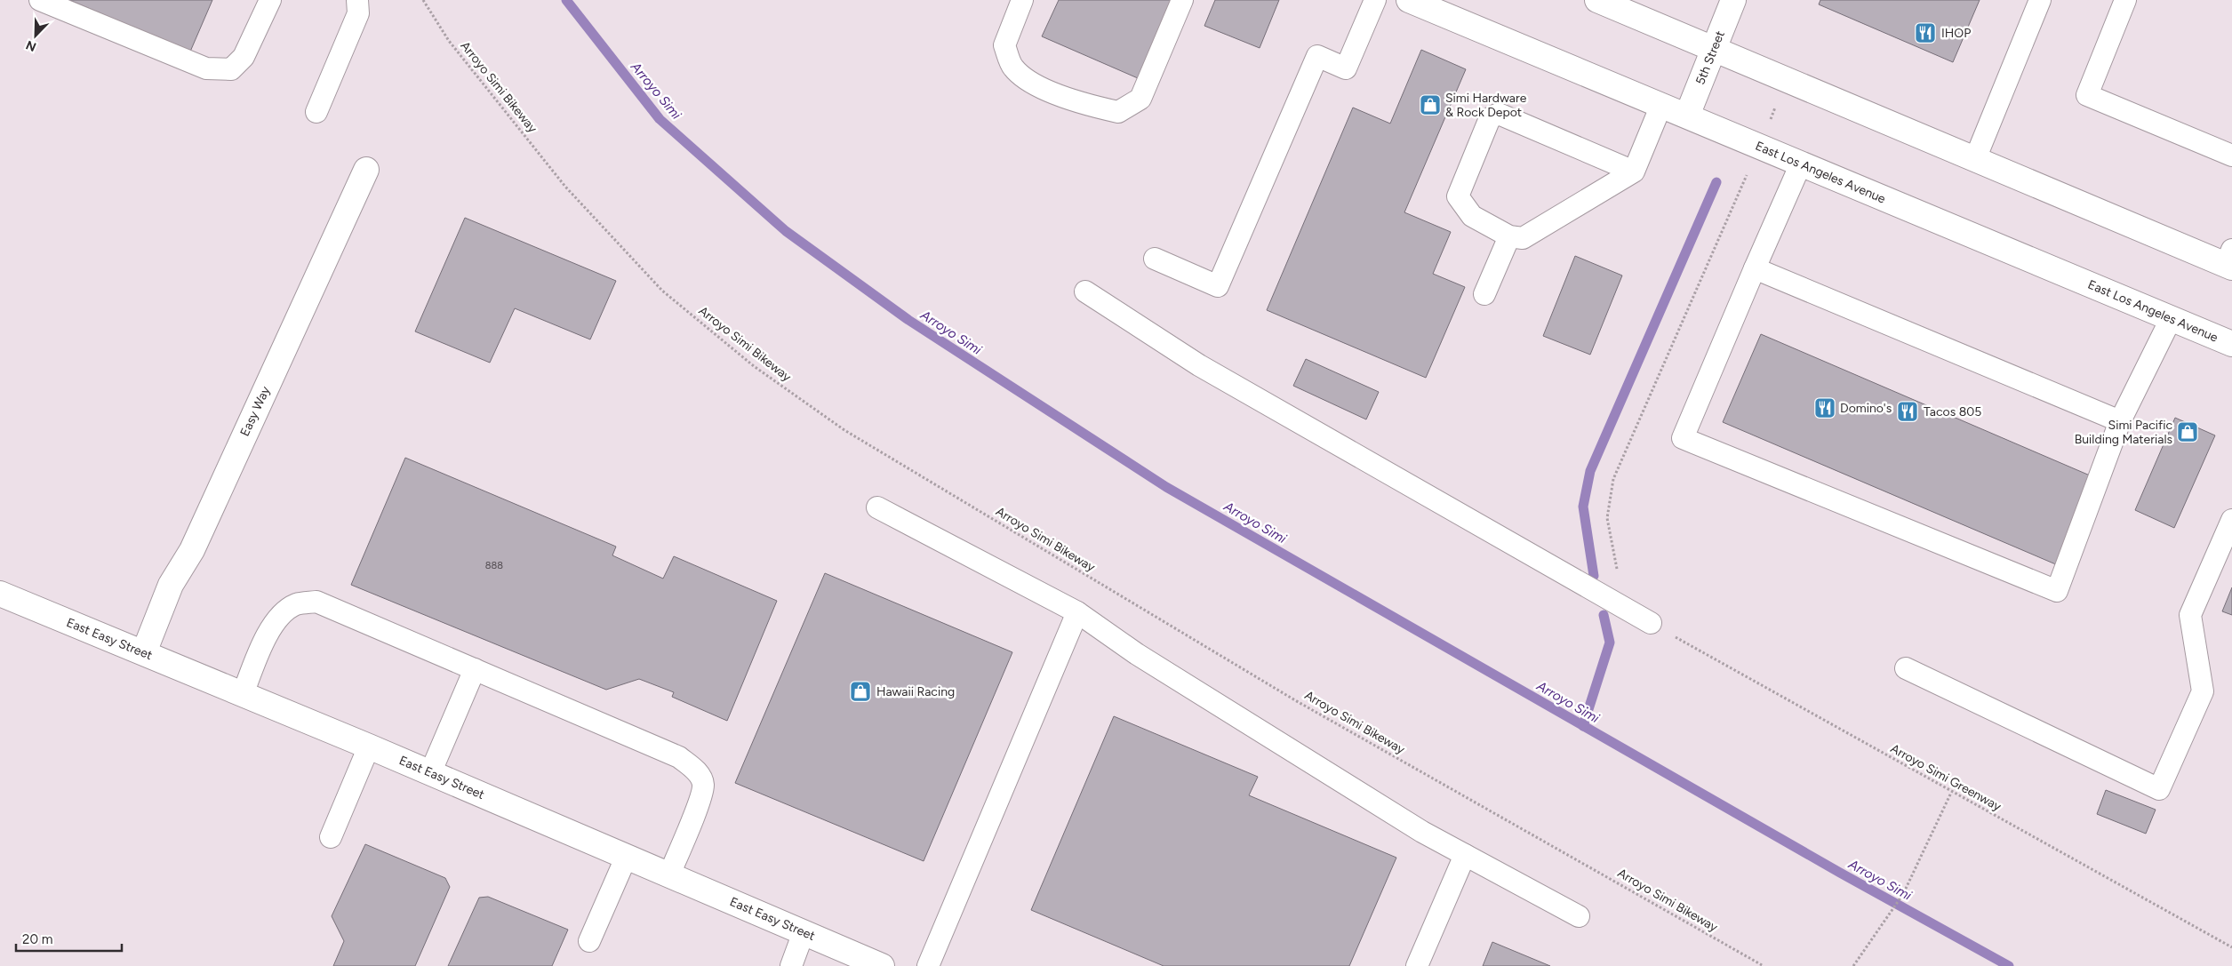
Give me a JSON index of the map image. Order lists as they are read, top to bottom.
{
  "streets": {
    "street": [
      "5th Street",
      "East Los Angeles Avenue",
      "Easy Way",
      "East Easy Street"
    ],
    "path": ["Arroyo Simi Bikeway", "Arroyo Simi Greenway"]
  },
  "crossings": [
    ["5th Street", "East Los Angeles Avenue"],
    ["Easy Way", "East Easy Street"]
  ],
  "water": ["Arroyo Simi"],
  "places": {
    "restaurant": ["IHOP", "Domino's", "Tacos 805"],
    "shop": ["Simi Hardware & Rock Depot", "Simi Pacific Building Materials", "Hawaii Racing"]
  },
  "house_numbers": ["888"],
  "scale_bar": "20 m",
  "north": "bottom left"
}
